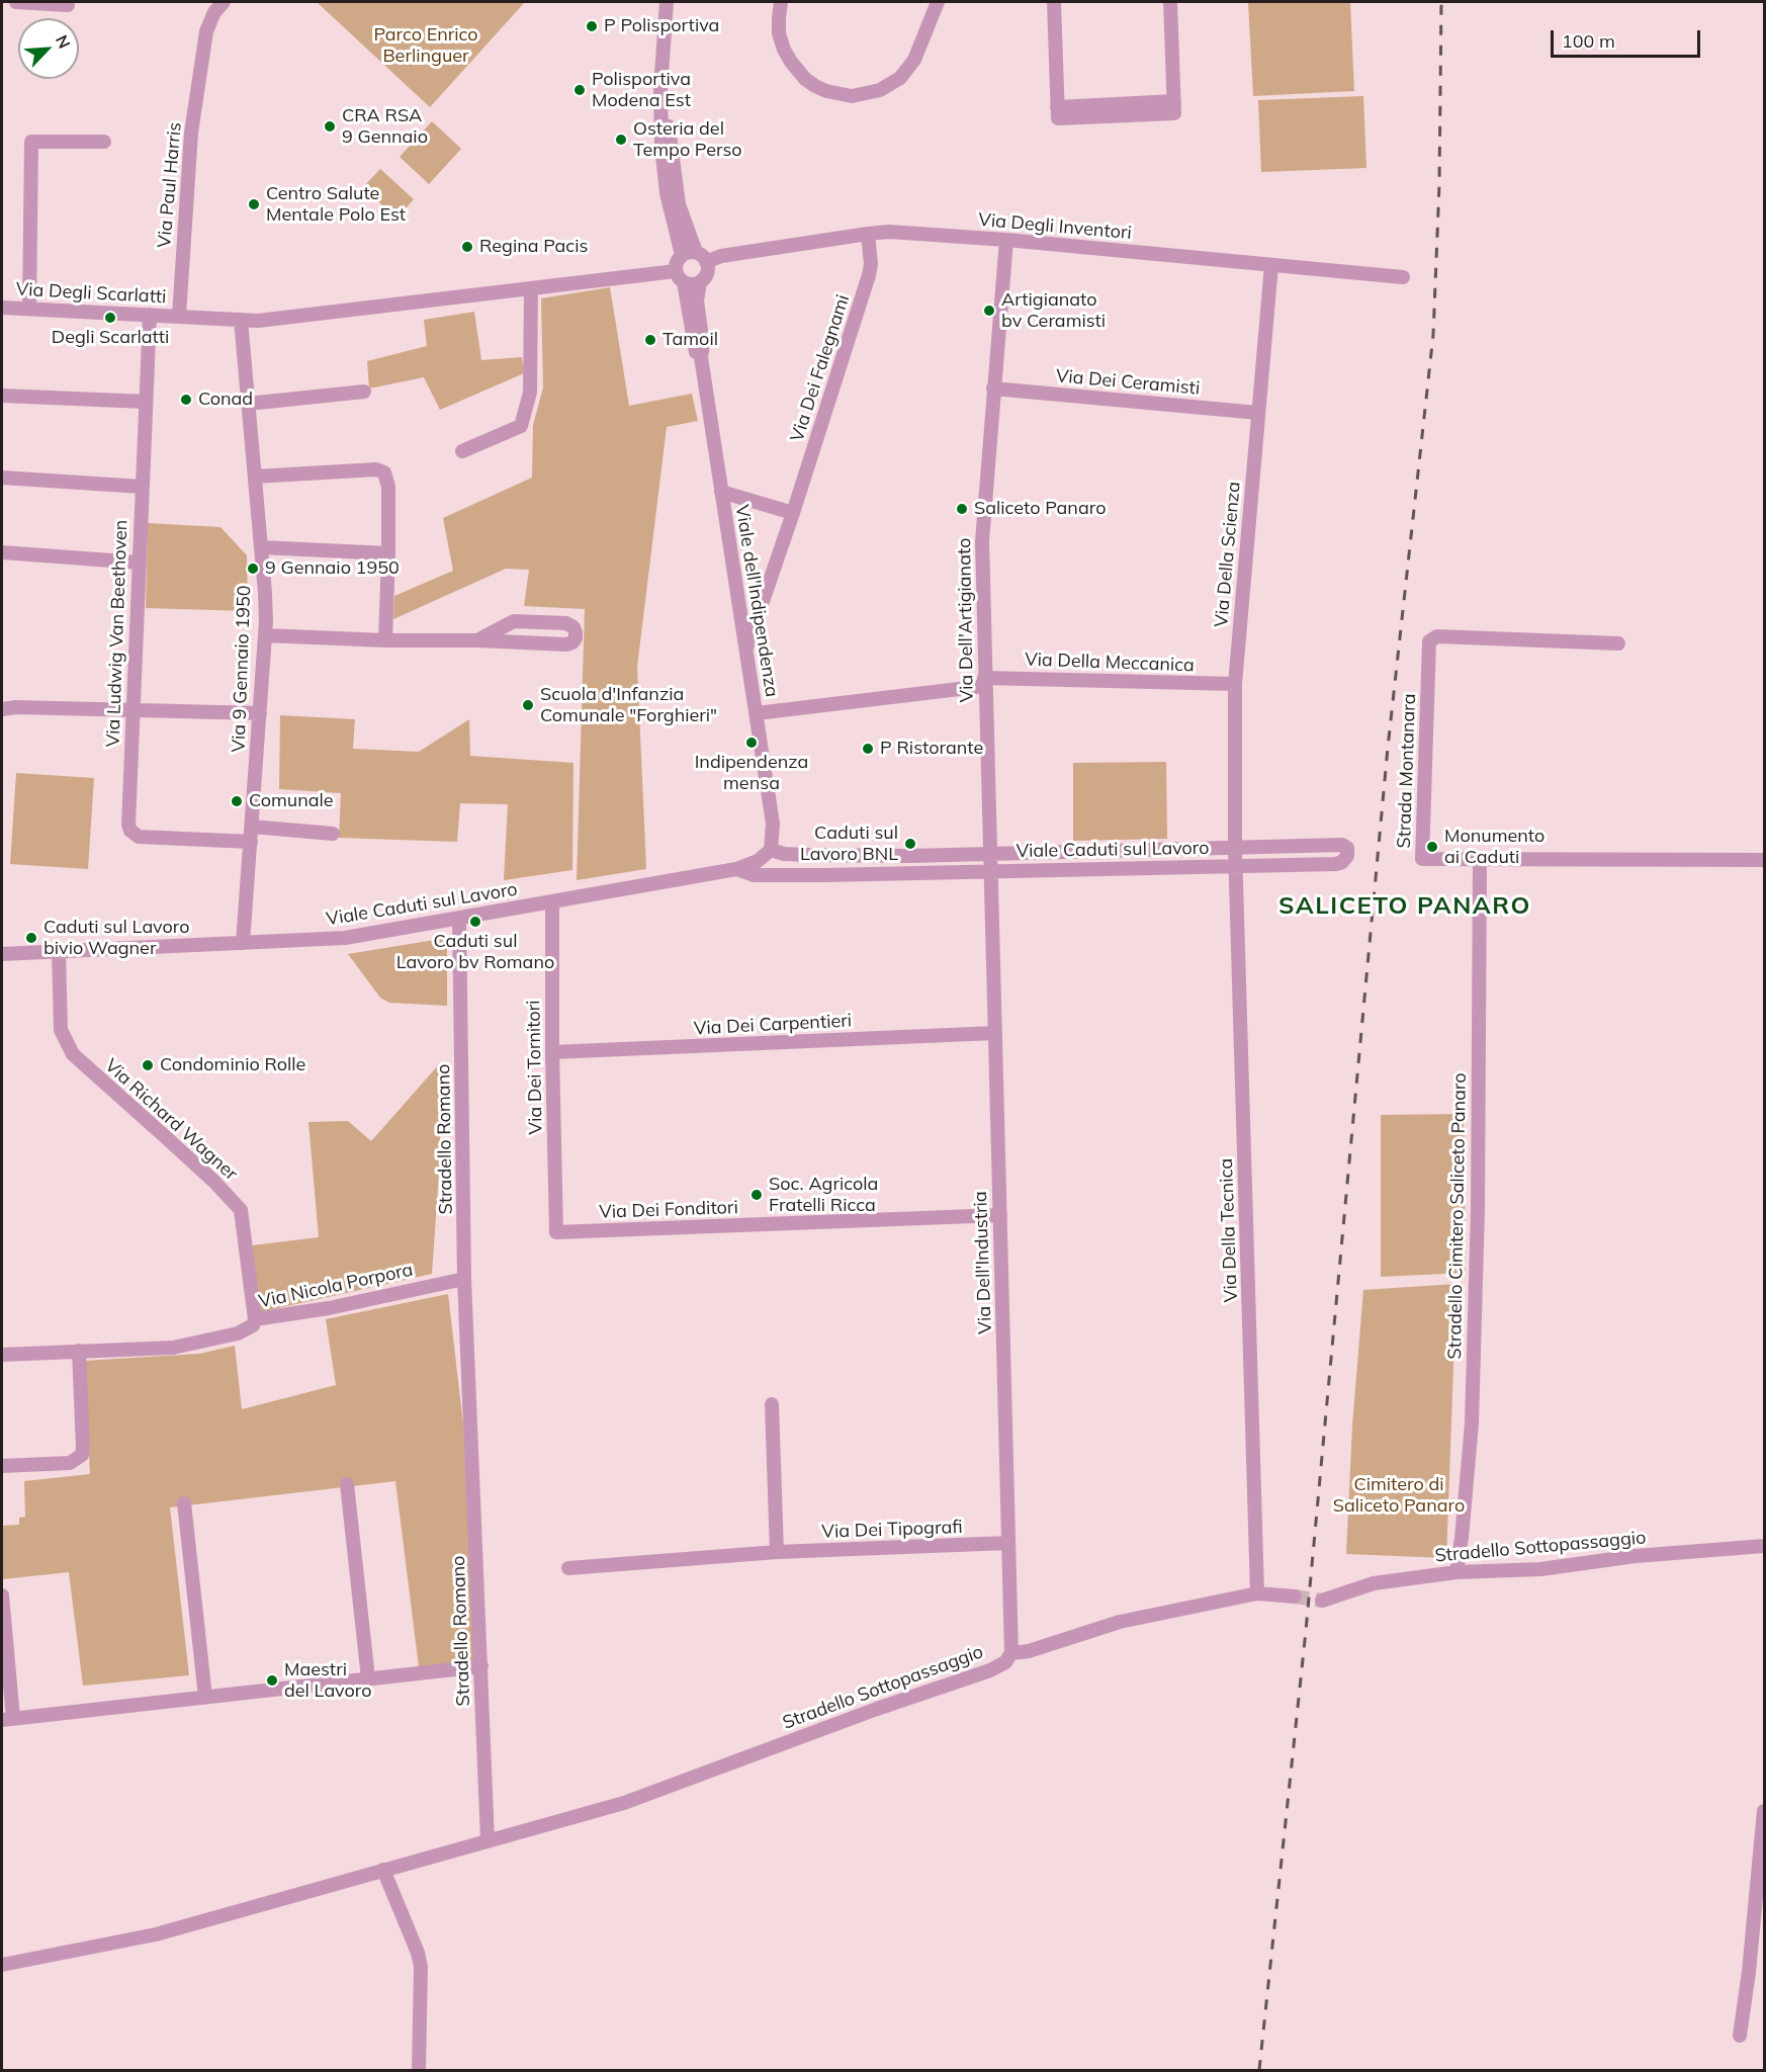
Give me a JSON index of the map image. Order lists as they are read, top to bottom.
{
  "streets": {
    "street": [
      "Via Paul Harris",
      "Via Degli Inventori",
      "Via Degli Scarlatti",
      "Via Dei Falegnami",
      "Via Dei Ceramisti",
      "Via Della Scienza",
      "Viale dell'Indipendenza",
      "Via Dell'Artigianato",
      "Via Ludwig Van Beethoven",
      "Via Della Meccanica",
      "Via 9 Gennaio 1950",
      "Strada Montanara",
      "Viale Caduti sul Lavoro",
      "Via Dei Carpentieri",
      "Via Dei Tornitori",
      "Via Richard Wagner",
      "Stradello Romano",
      "Via Dei Fonditori",
      "Stradello Cimitero Saliceto Panaro",
      "Via Della Tecnica",
      "Via Dell'Industria",
      "Via Nicola Porpora",
      "Via Dei Tipografi",
      "Stradello Sottopassaggio"
    ]
  },
  "crossings": [
    ["Via Paul Harris", "Via Degli Scarlatti"],
    ["Via Degli Inventori", "Via Dei Falegnami"],
    ["Via Degli Inventori", "Via Della Scienza"],
    ["Via Degli Inventori", "Viale dell'Indipendenza"],
    ["Via Degli Inventori", "Via Dell'Artigianato"],
    ["Via Degli Scarlatti", "Via Ludwig Van Beethoven"],
    ["Via Dei Falegnami", "Viale dell'Indipendenza"],
    ["Via Dei Ceramisti", "Via Della Scienza"],
    ["Via Dei Ceramisti", "Via Dell'Artigianato"],
    ["Via Della Scienza", "Via Della Meccanica"],
    ["Via Della Scienza", "Viale Caduti sul Lavoro"],
    ["Viale dell'Indipendenza", "Via Della Meccanica"],
    ["Viale dell'Indipendenza", "Viale Caduti sul Lavoro"],
    ["Via Dell'Artigianato", "Via Della Meccanica"],
    ["Via Dell'Artigianato", "Viale Caduti sul Lavoro"],
    ["Via Ludwig Van Beethoven", "Via 9 Gennaio 1950"],
    ["Via 9 Gennaio 1950", "Viale Caduti sul Lavoro"],
    ["Strada Montanara", "Stradello Cimitero Saliceto Panaro"],
    ["Viale Caduti sul Lavoro", "Via Dei Tornitori"],
    ["Viale Caduti sul Lavoro", "Via Richard Wagner"],
    ["Viale Caduti sul Lavoro", "Stradello Romano"],
    ["Viale Caduti sul Lavoro", "Via Della Tecnica"],
    ["Viale Caduti sul Lavoro", "Via Dell'Industria"],
    ["Via Dei Carpentieri", "Via Dei Tornitori"],
    ["Via Dei Carpentieri", "Via Dell'Industria"],
    ["Via Dei Tornitori", "Via Dei Fonditori"],
    ["Via Richard Wagner", "Via Nicola Porpora"],
    ["Stradello Romano", "Via Nicola Porpora"],
    ["Stradello Romano", "Stradello Sottopassaggio"],
    ["Via Dei Fonditori", "Via Dell'Industria"],
    ["Stradello Cimitero Saliceto Panaro", "Stradello Sottopassaggio"],
    ["Via Della Tecnica", "Stradello Sottopassaggio"],
    ["Via Dell'Industria", "Via Dei Tipografi"],
    ["Via Dell'Industria", "Stradello Sottopassaggio"]
  ],
  "districts": ["SALICETO PANARO"],
  "parks": ["Parco Enrico Berlinguer", "Cimitero di Saliceto Panaro"],
  "places": [
    "P Polisportiva",
    "Polisportiva Modena Est",
    "CRA RSA 9 Gennaio",
    "Osteria del Tempo Perso",
    "Centro Salute Mentale Polo Est",
    "Regina Pacis",
    "Artigianato bv Ceramisti",
    "Degli Scarlatti",
    "Tamoil",
    "Conad",
    "Saliceto Panaro",
    "9 Gennaio 1950",
    "Scuola d'Infanzia Comunale \"Forghieri\"",
    "Indipendenza mensa",
    "P Ristorante",
    "Comunale",
    "Caduti sul Lavoro BNL",
    "Monumento ai Caduti",
    "Caduti sul Lavoro bv Romano",
    "Caduti sul Lavoro bivio Wagner",
    "Condominio Rolle",
    "Soc. Agricola Fratelli Ricca",
    "Maestri del Lavoro"
  ],
  "scale_bar": "100 m",
  "north": "top right"
}
